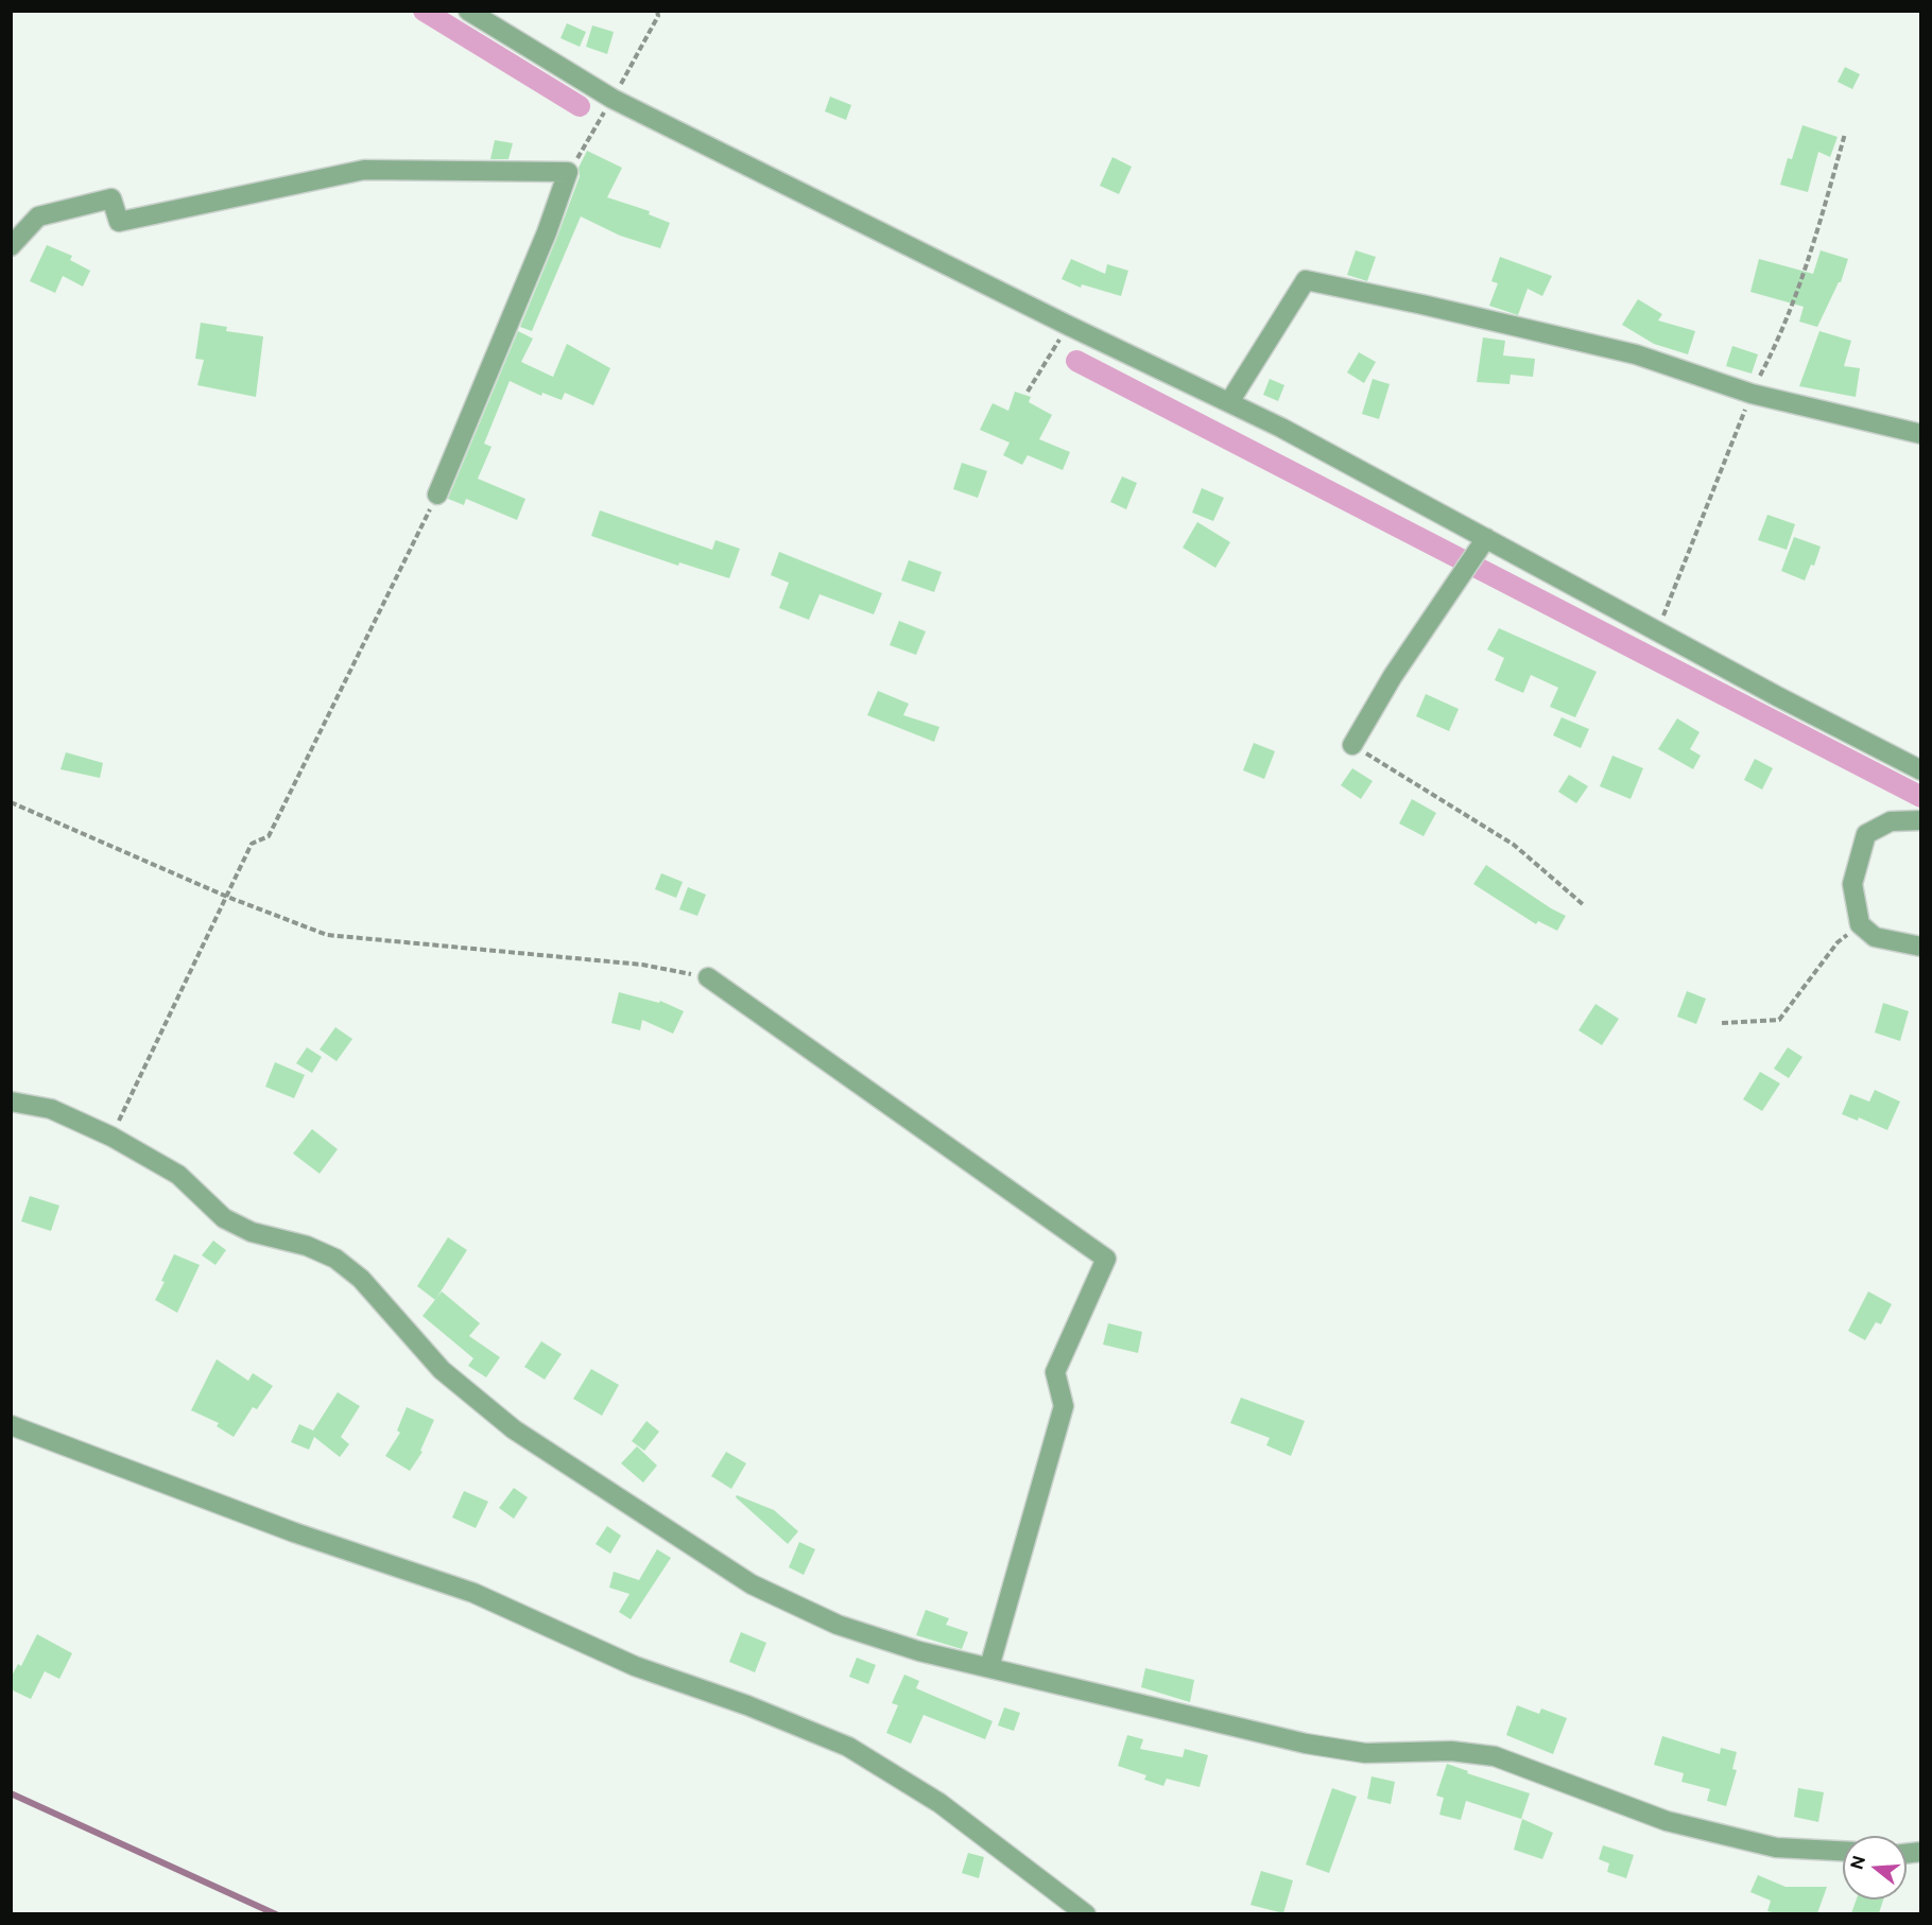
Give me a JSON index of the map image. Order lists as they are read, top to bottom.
{
  "north": "left"
}
